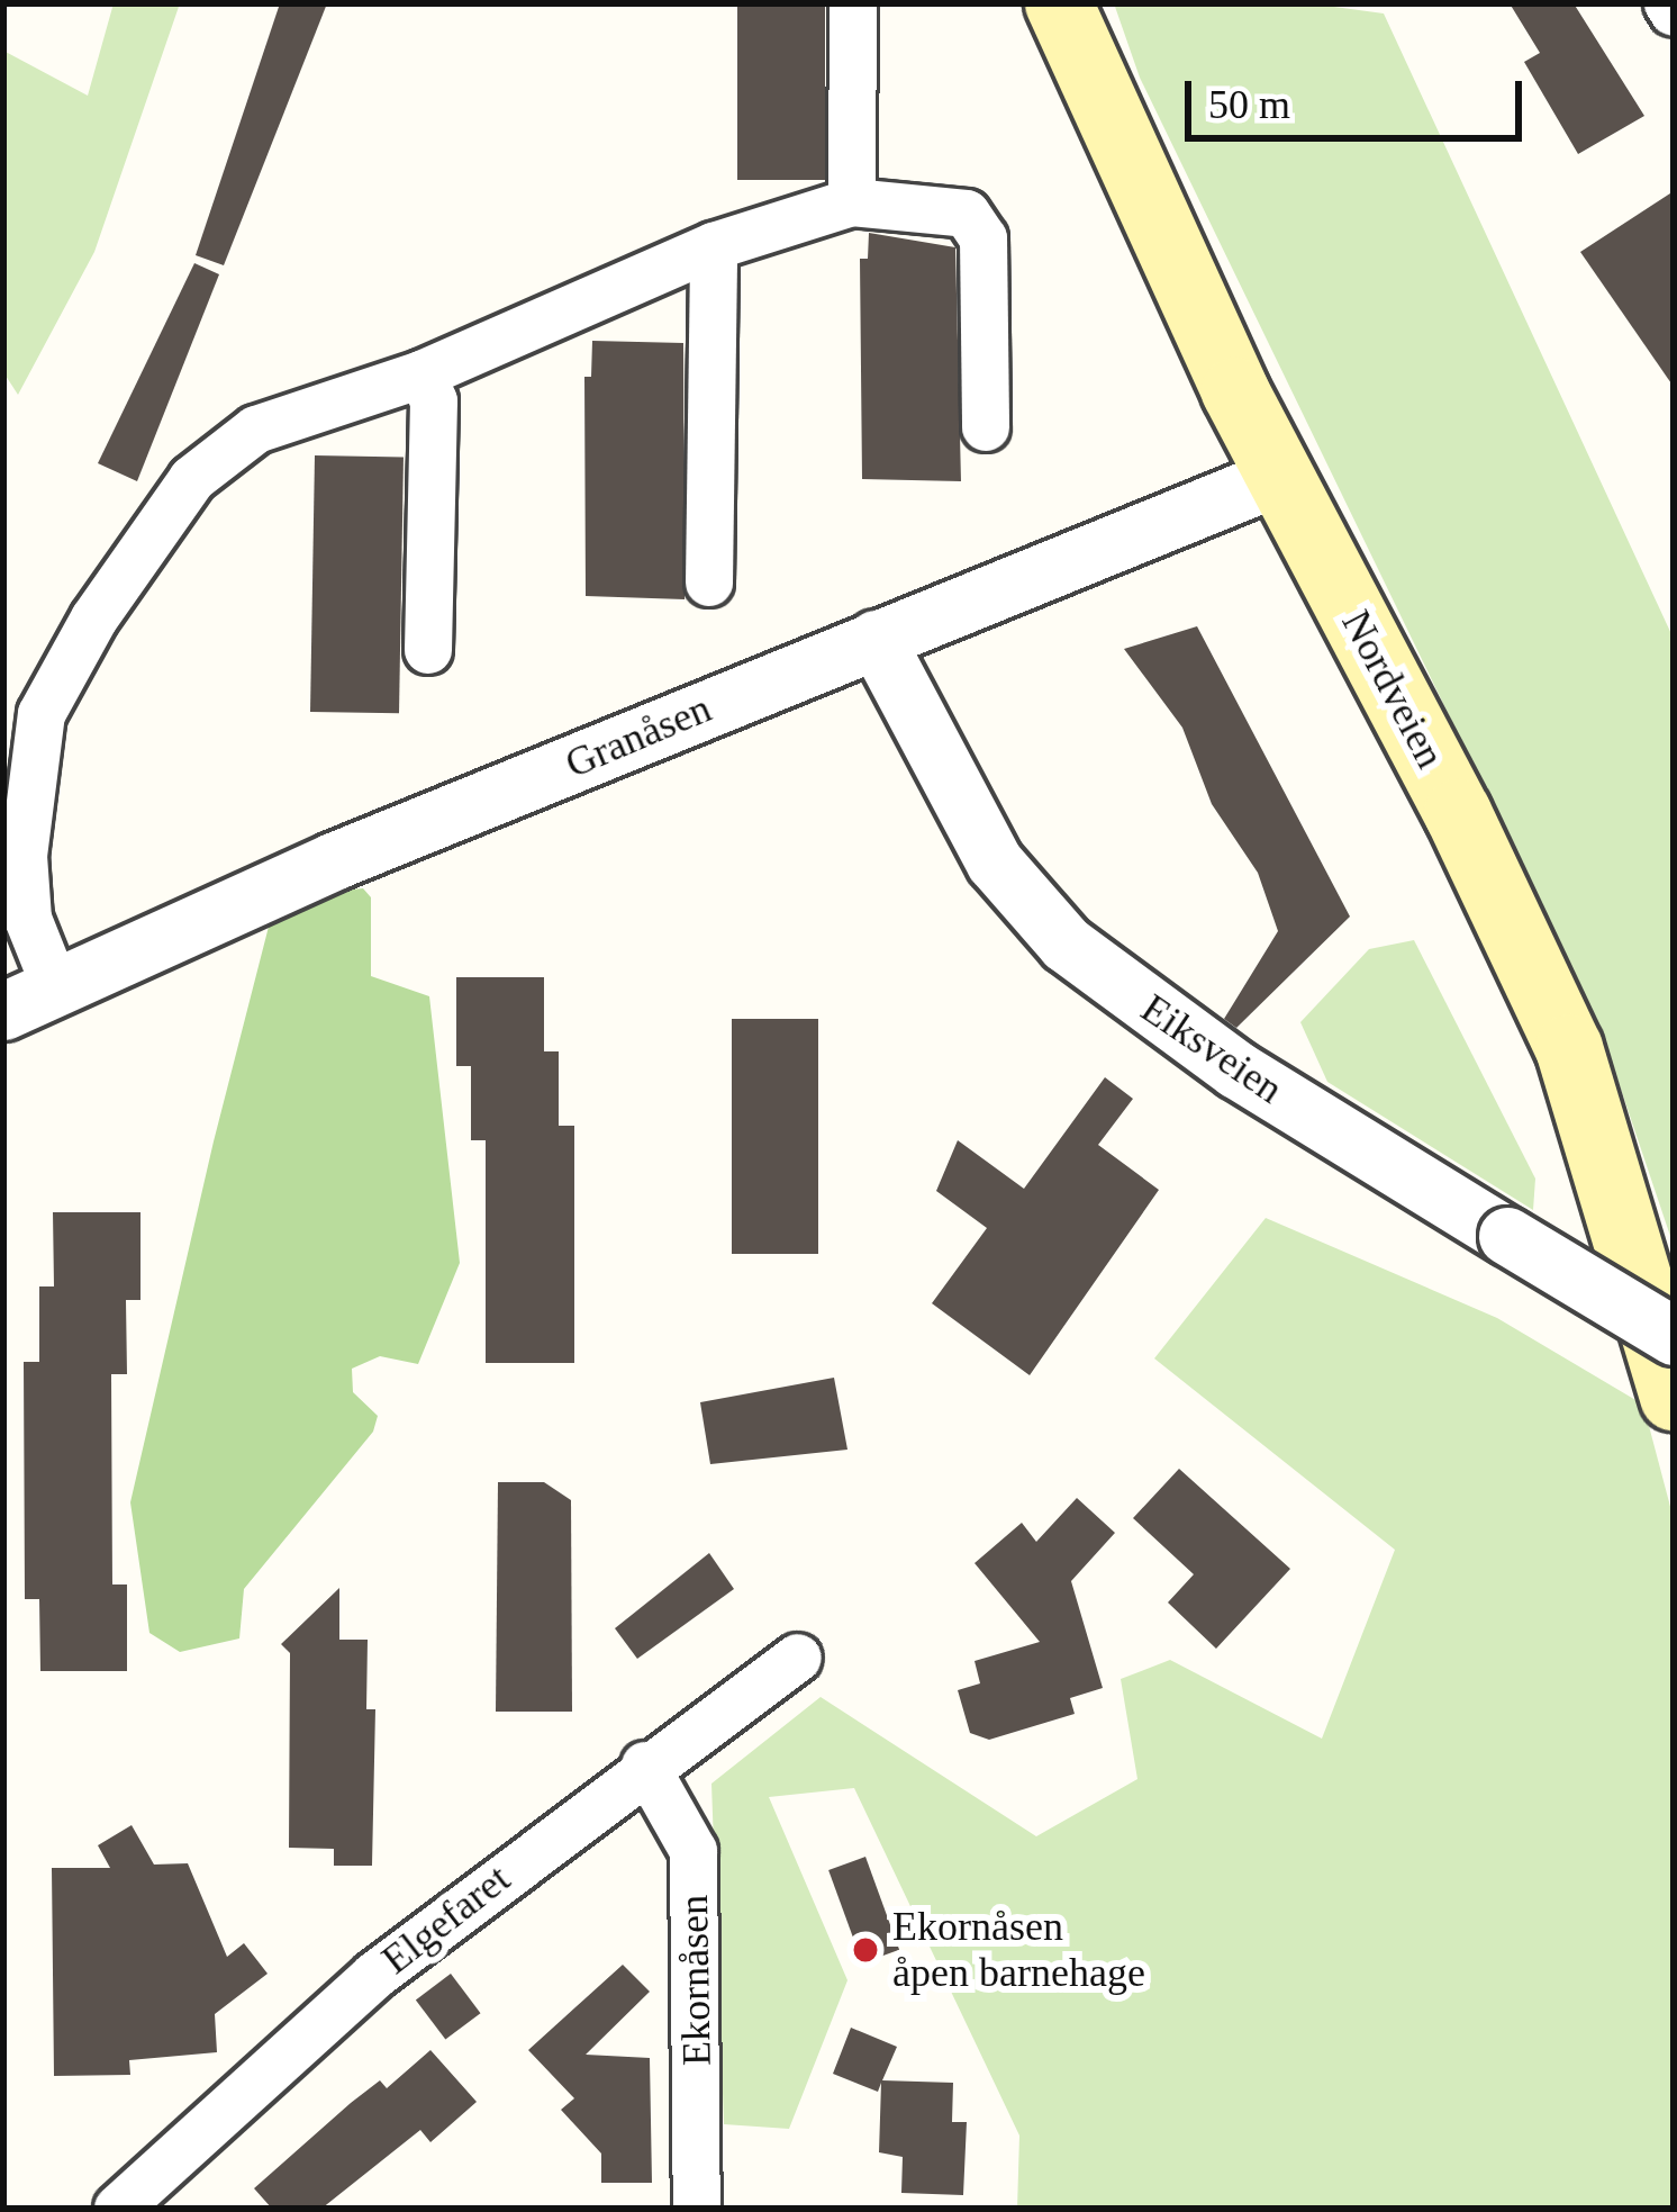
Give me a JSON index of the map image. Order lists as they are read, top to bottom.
{
  "streets": {
    "main road": ["Nordveien"],
    "street": [
      "Granåsen",
      "Eiksveien",
      "Elgefaret",
      "Ekornåsen"
    ]
  },
  "crossings": [
    ["Nordveien", "Granåsen"],
    ["Granåsen", "Eiksveien"],
    ["Elgefaret", "Ekornåsen"]
  ],
  "places": ["Ekornåsen åpen barnehage"],
  "scale_bar": "50 m"
}
